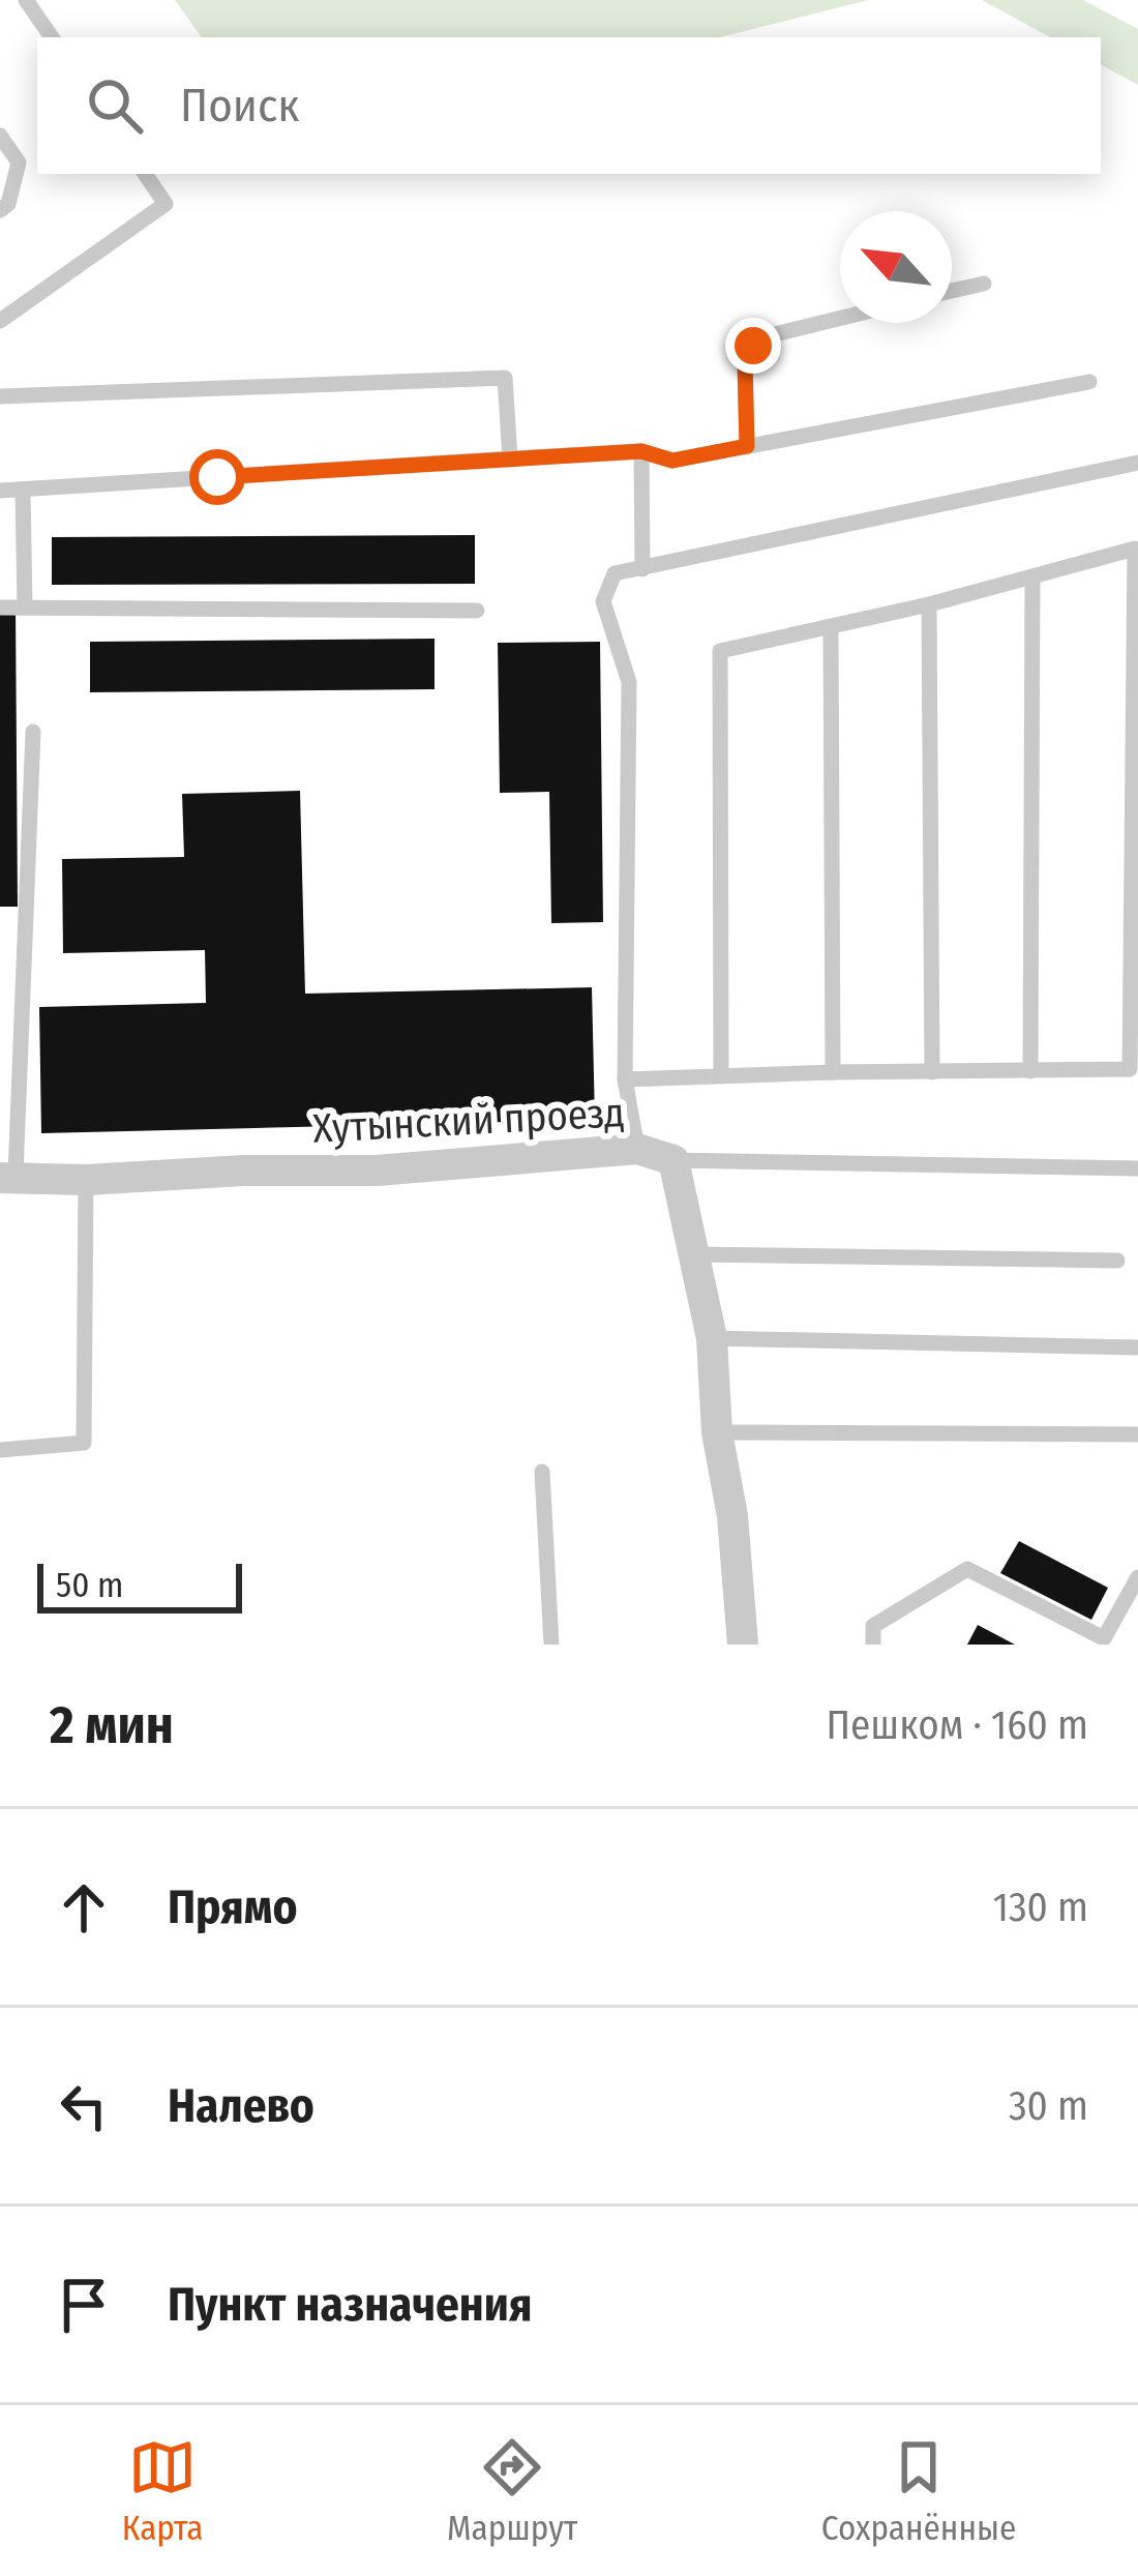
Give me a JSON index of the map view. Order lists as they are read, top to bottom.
{
  "streets": {
    "street": ["Хутынский проезд"]
  },
  "scale_bar": "50 m",
  "north": "top left",
  "page": {
    "search": "Поиск",
    "scale": "50 m",
    "heading": ["2 мин", "Пешком · 160 m"],
    "list": [
      ["Прямо", "130 m"],
      ["Налево", "30 m"],
      "Пункт назначения"
    ],
    "nav": ["Карта", "Маршрут", "Сохранённые"]
  }
}
